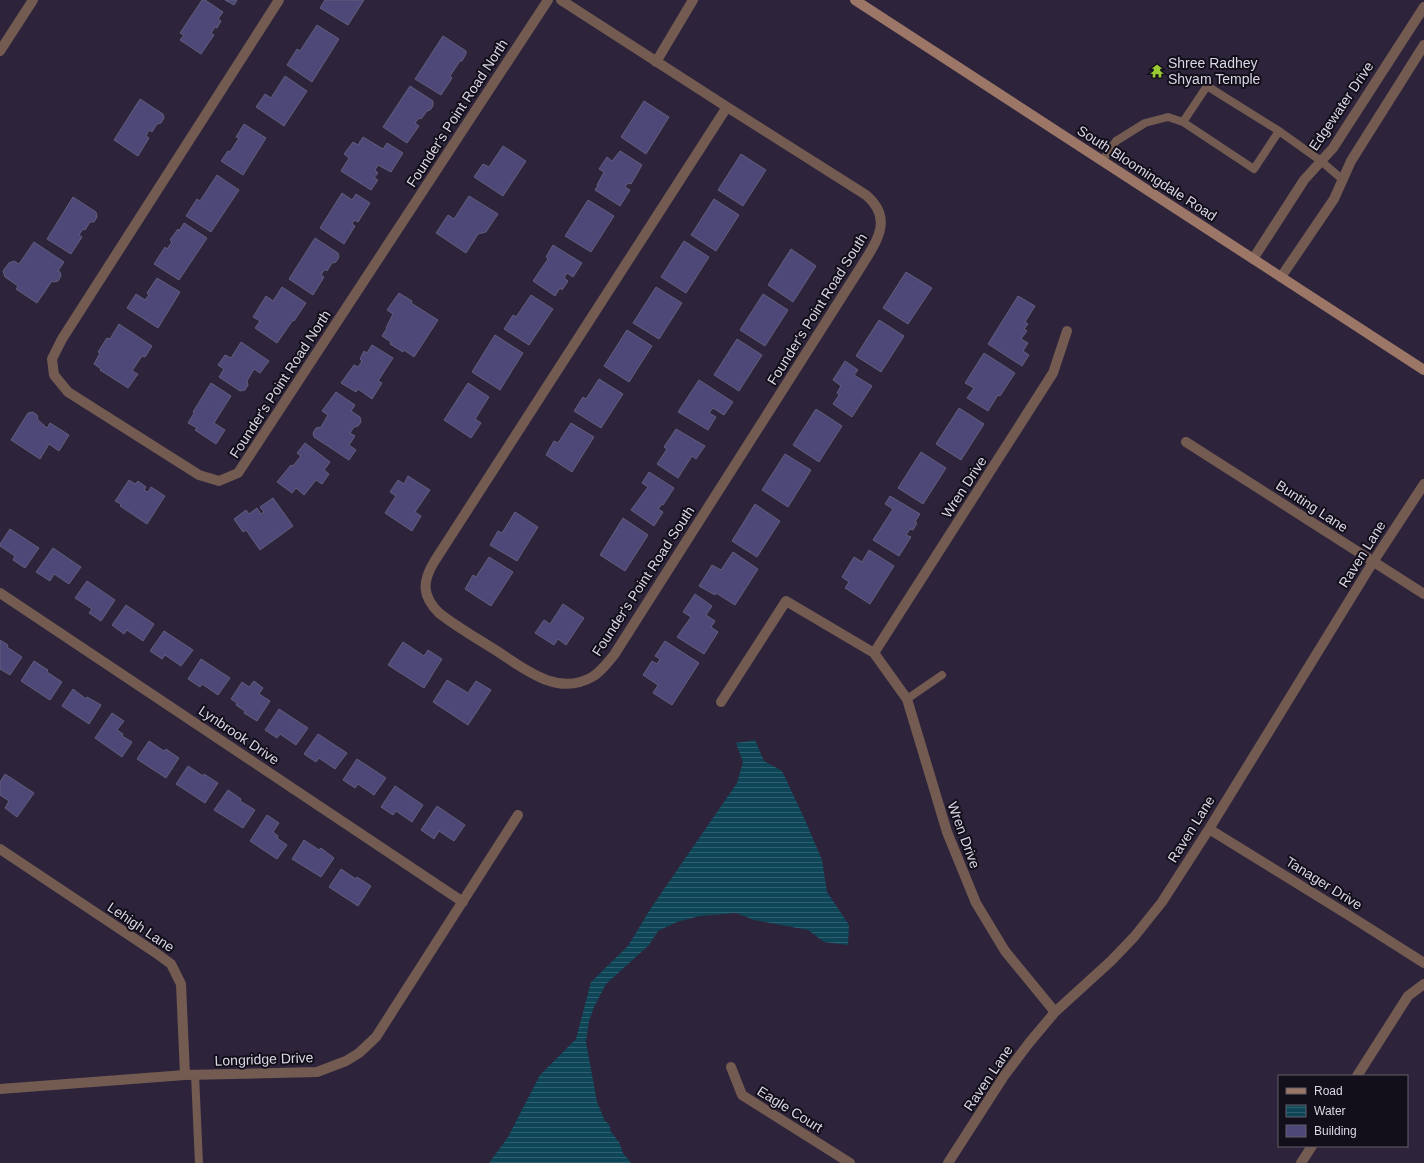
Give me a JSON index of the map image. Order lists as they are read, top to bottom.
{
  "streets": {
    "main road": ["South Bloomingdale Road"],
    "street": [
      "Edgewater Drive",
      "Founder's Point Road North",
      "Founder's Point Road South",
      "Wren Drive",
      "Bunting Lane",
      "Raven Lane",
      "Lynbrook Drive",
      "Tanager Drive",
      "Lehigh Lane",
      "Longridge Drive",
      "Eagle Court"
    ]
  },
  "crossings": [
    ["Edgewater Drive", "South Bloomingdale Road"],
    ["Wren Drive", "Raven Lane"],
    ["Bunting Lane", "Raven Lane"],
    ["Raven Lane", "Tanager Drive"],
    ["Lynbrook Drive", "Longridge Drive"],
    ["Lehigh Lane", "Longridge Drive"]
  ],
  "places": {
    "temple": ["Shree Radhey Shyam Temple"]
  },
  "legend": ["Road", "Water", "Building"]
}
